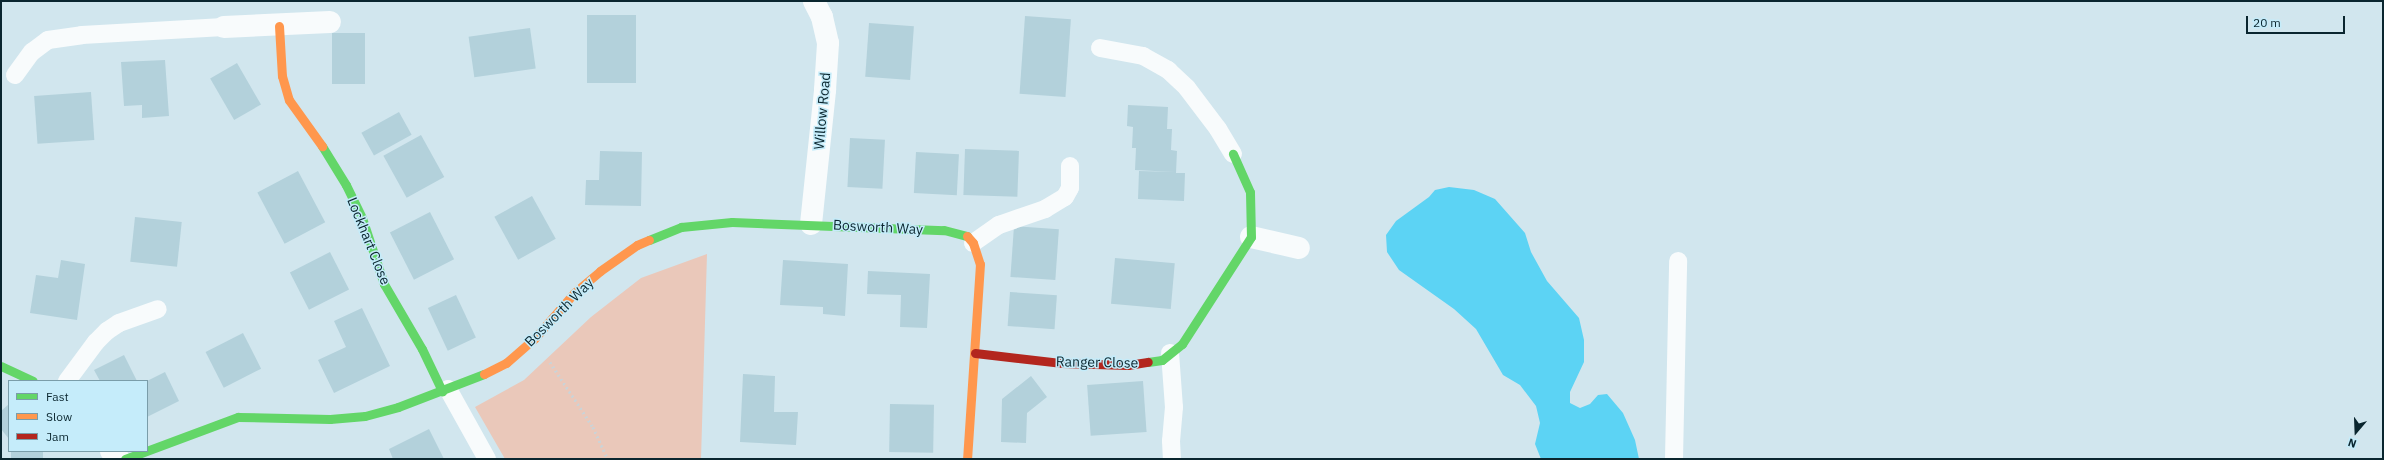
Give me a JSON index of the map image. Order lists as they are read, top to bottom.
{
  "streets": {
    "street": [
      "Willow Road",
      "Bosworth Way",
      "Lockhart Close",
      "Ranger Close"
    ]
  },
  "crossings": [
    ["Willow Road", "Bosworth Way"],
    ["Bosworth Way", "Lockhart Close"]
  ],
  "legend": ["Fast", "Slow", "Jam"],
  "scale_bar": "20 m",
  "north": "bottom"
}
